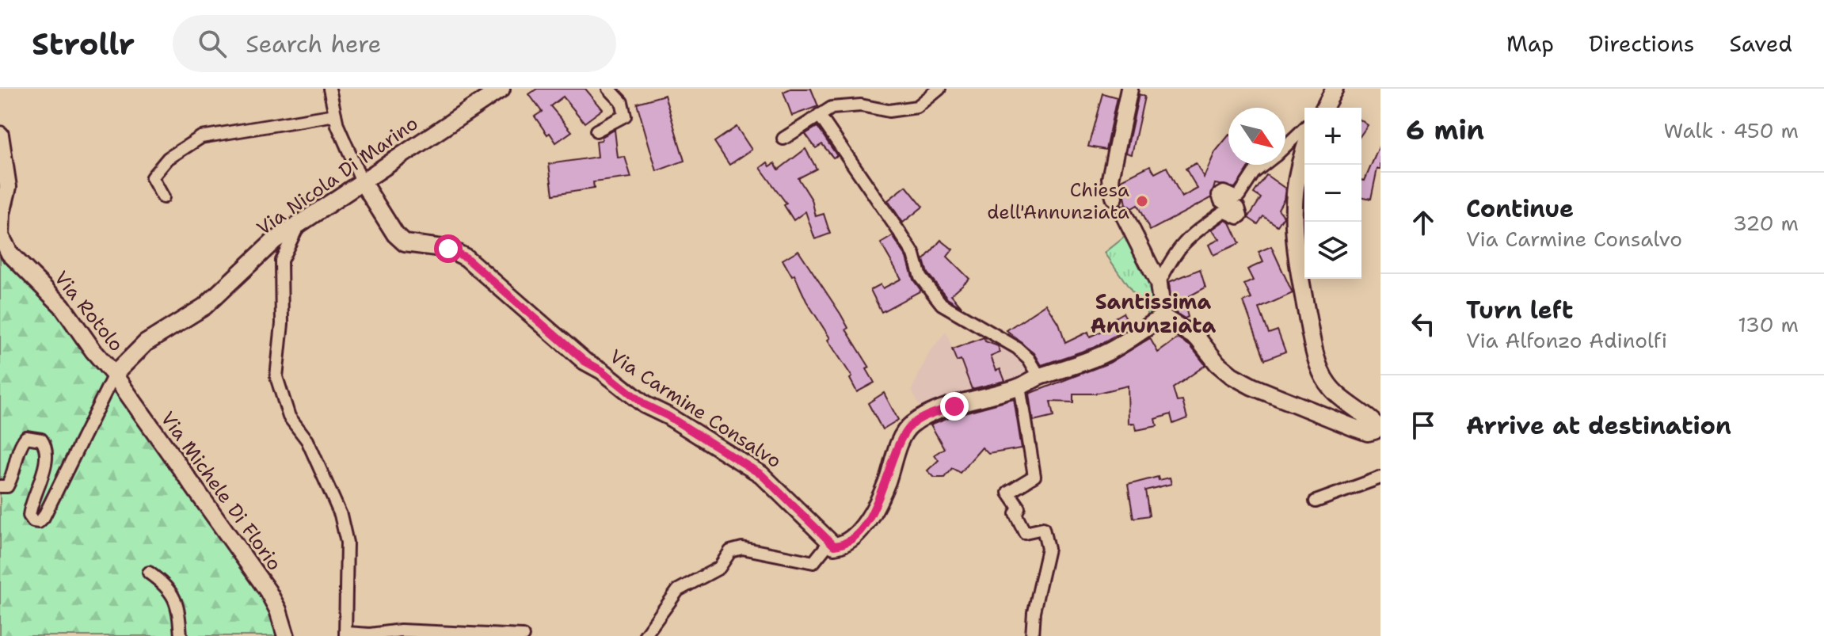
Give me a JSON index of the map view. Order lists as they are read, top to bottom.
{
  "streets": {
    "street": [
      "Via Nicola Di Marino",
      "Via Rotolo",
      "Via Carmine Consalvo",
      "Via Michele Di Florio"
    ]
  },
  "crossings": [
    ["Via Nicola Di Marino", "Via Rotolo"],
    ["Via Nicola Di Marino", "Via Carmine Consalvo"],
    ["Via Nicola Di Marino", "Via Michele Di Florio"],
    ["Via Rotolo", "Via Michele Di Florio"]
  ],
  "districts": ["Santissima Annunziata"],
  "places": ["Chiesa dell'Annunziata"],
  "north": "bottom right",
  "page": {
    "header": "Strollr",
    "search": "Search here",
    "nav": ["Map", "Directions", "Saved"],
    "heading": ["6 min", "Walk · 450 m"],
    "map_buttons": ["+", "−"],
    "list": [
      ["Continue", "Via Carmine Consalvo", "320 m"],
      ["Turn left", "Via Alfonzo Adinolfi", "130 m"],
      "Arrive at destination"
    ]
  }
}
